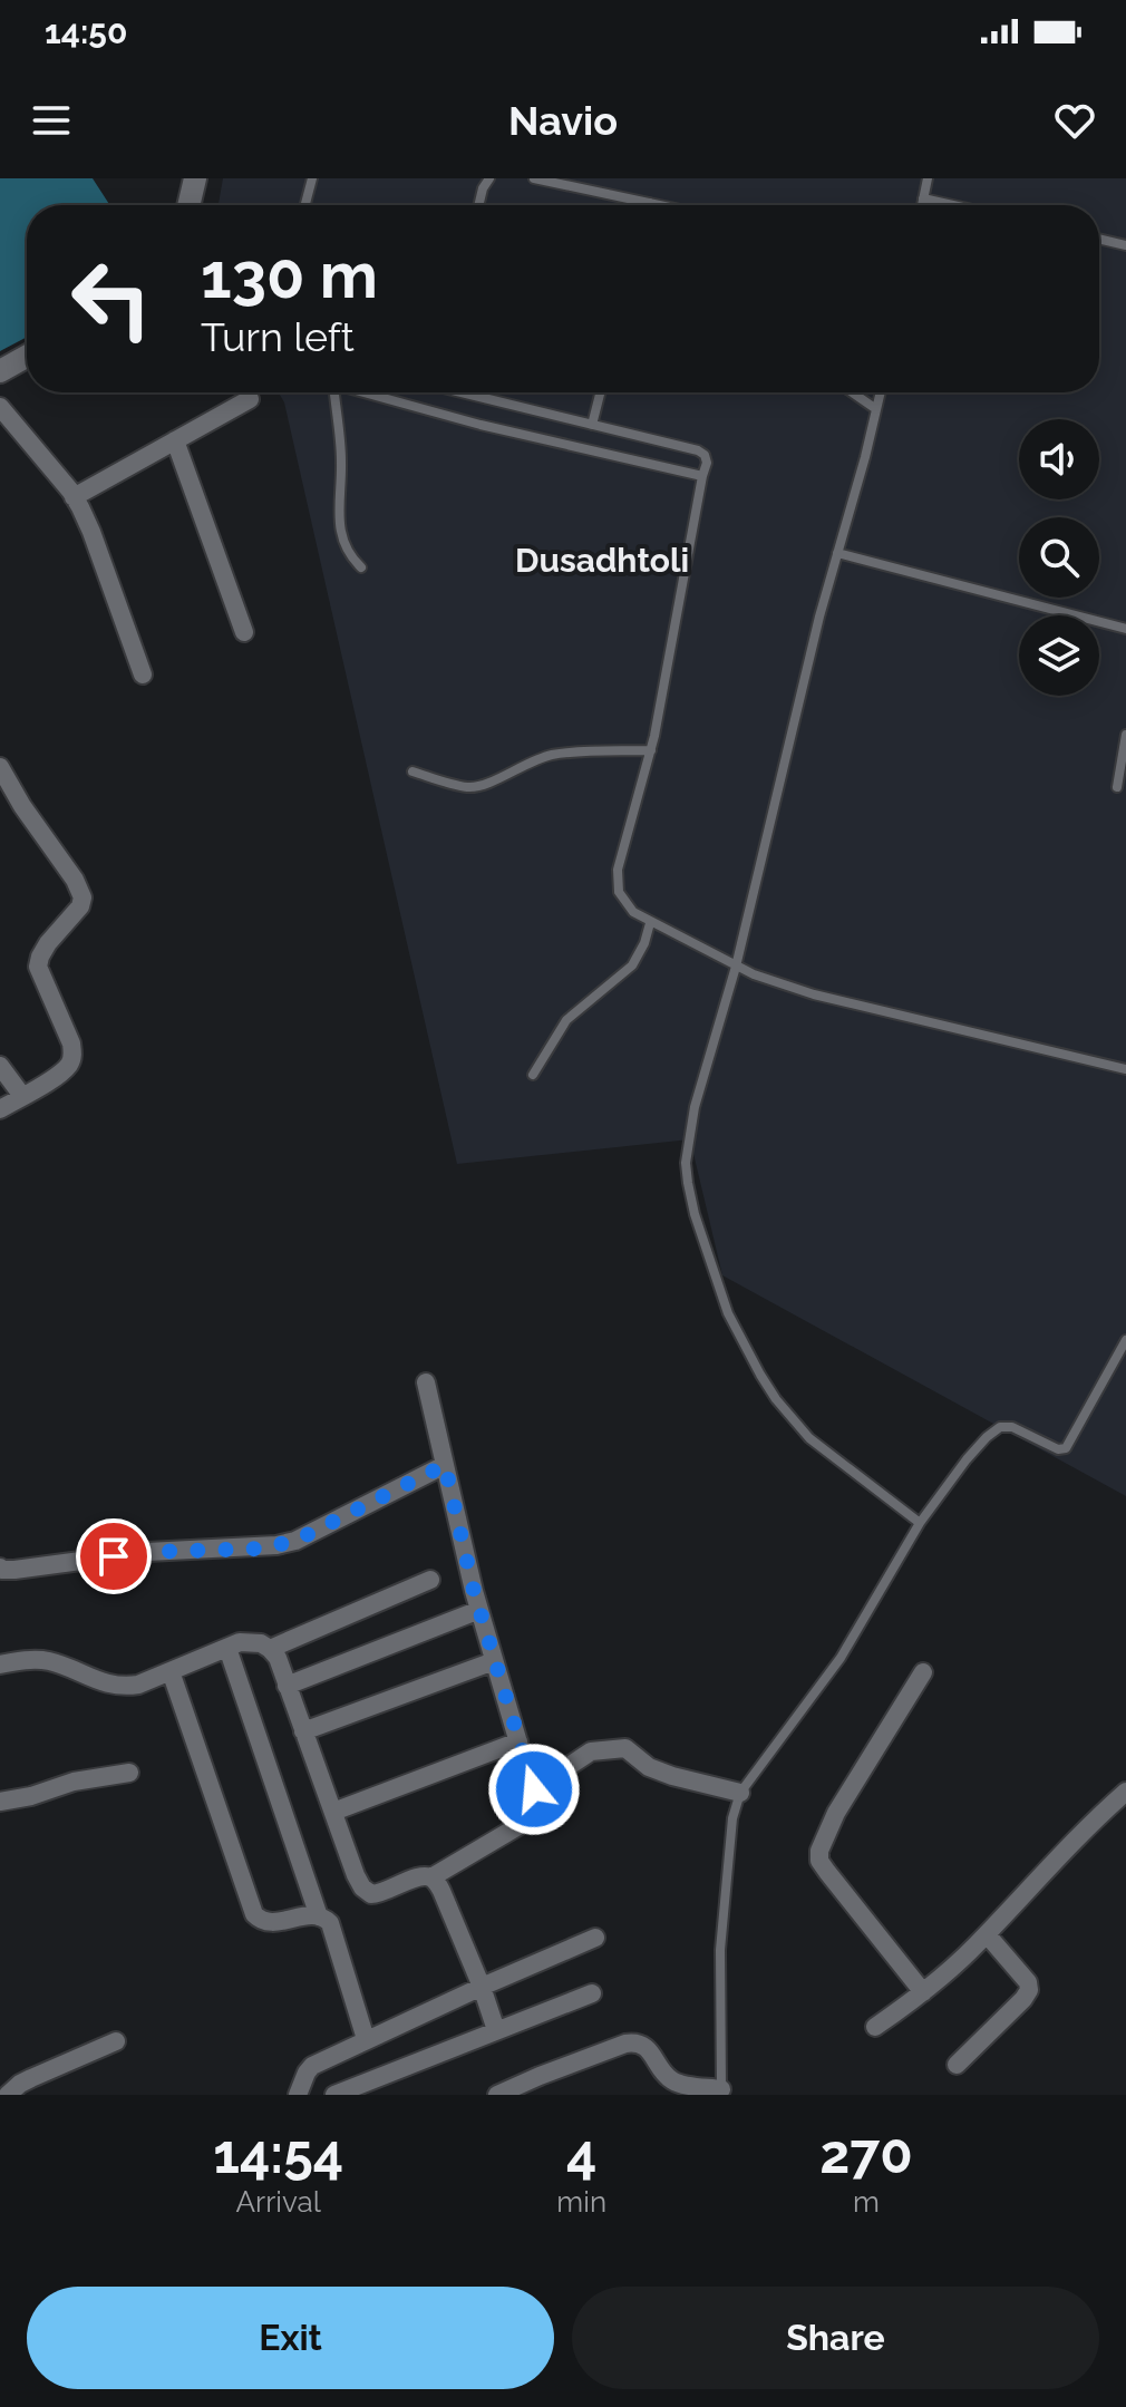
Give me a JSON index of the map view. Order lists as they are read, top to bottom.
{
  "districts": ["Dusadhtoli"],
  "page": {
    "status": "14:50",
    "header": "Navio",
    "turn": ["130 m", "Turn left"],
    "eta": [
      "14:54",
      "Arrival",
      "4",
      "min",
      "270",
      "m"
    ],
    "buttons": ["Exit", "Share"]
  }
}
